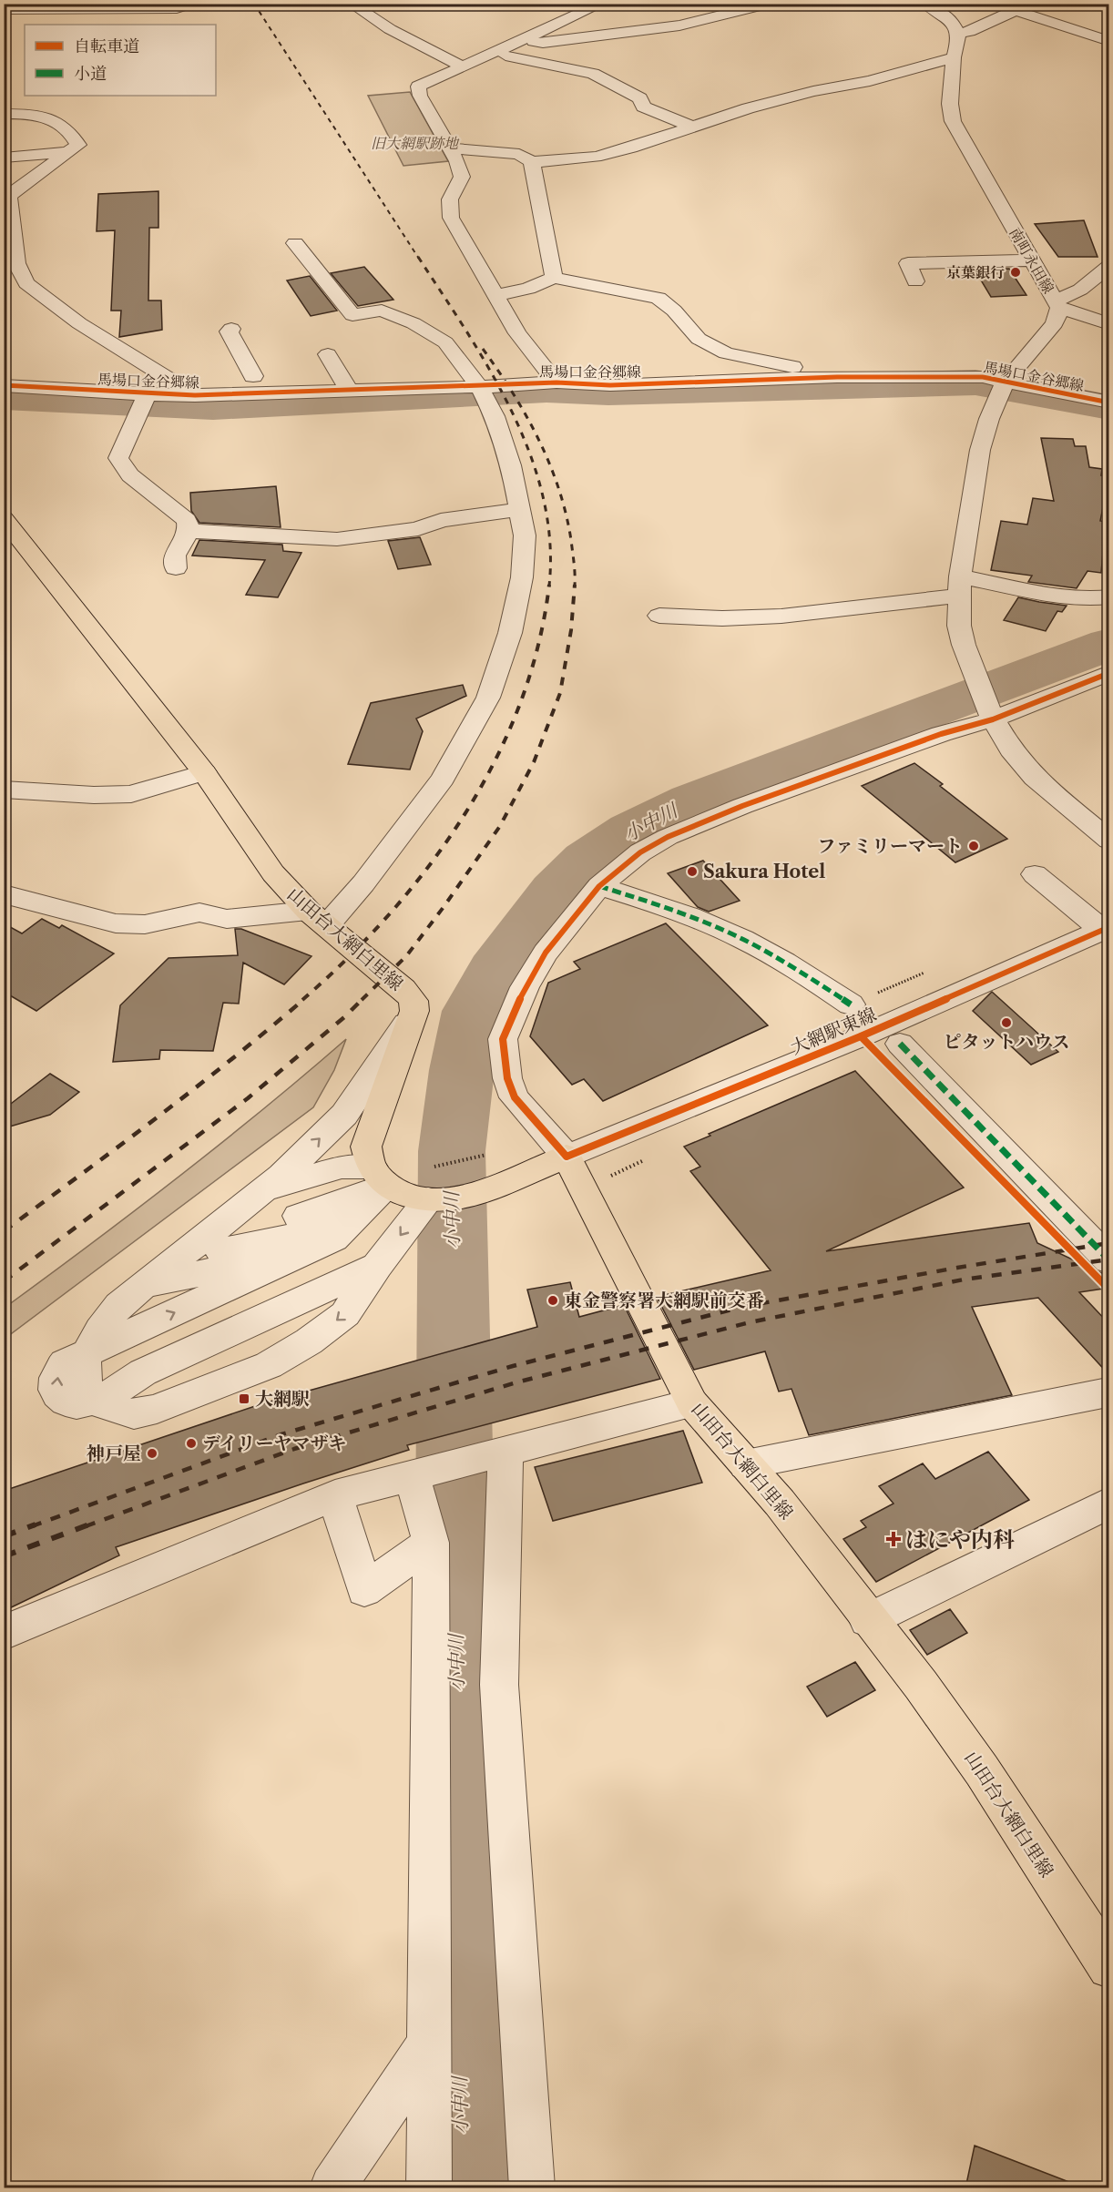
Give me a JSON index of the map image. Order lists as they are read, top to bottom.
{
  "streets": {
    "main road": ["山田台大網白里線"],
    "street": ["南町永田線", "馬場口金谷郷線", "大網駅東線"]
  },
  "crossings": [
    ["南町永田線", "馬場口金谷郷線"],
    ["山田台大網白里線", "大網駅東線"]
  ],
  "water": ["小中川"],
  "parks": ["旧大網駅跡地"],
  "places": {
    "other": [
      "京葉銀行",
      "ファミリーマート",
      "Sakura Hotel",
      "ピタットハウス",
      "東金警察署大網駅前交番",
      "デイリーヤマザキ",
      "神戸屋"
    ],
    "transit": ["大網駅"],
    "health": ["はにや内科"]
  },
  "legend": ["自転車道", "小道"]
}
